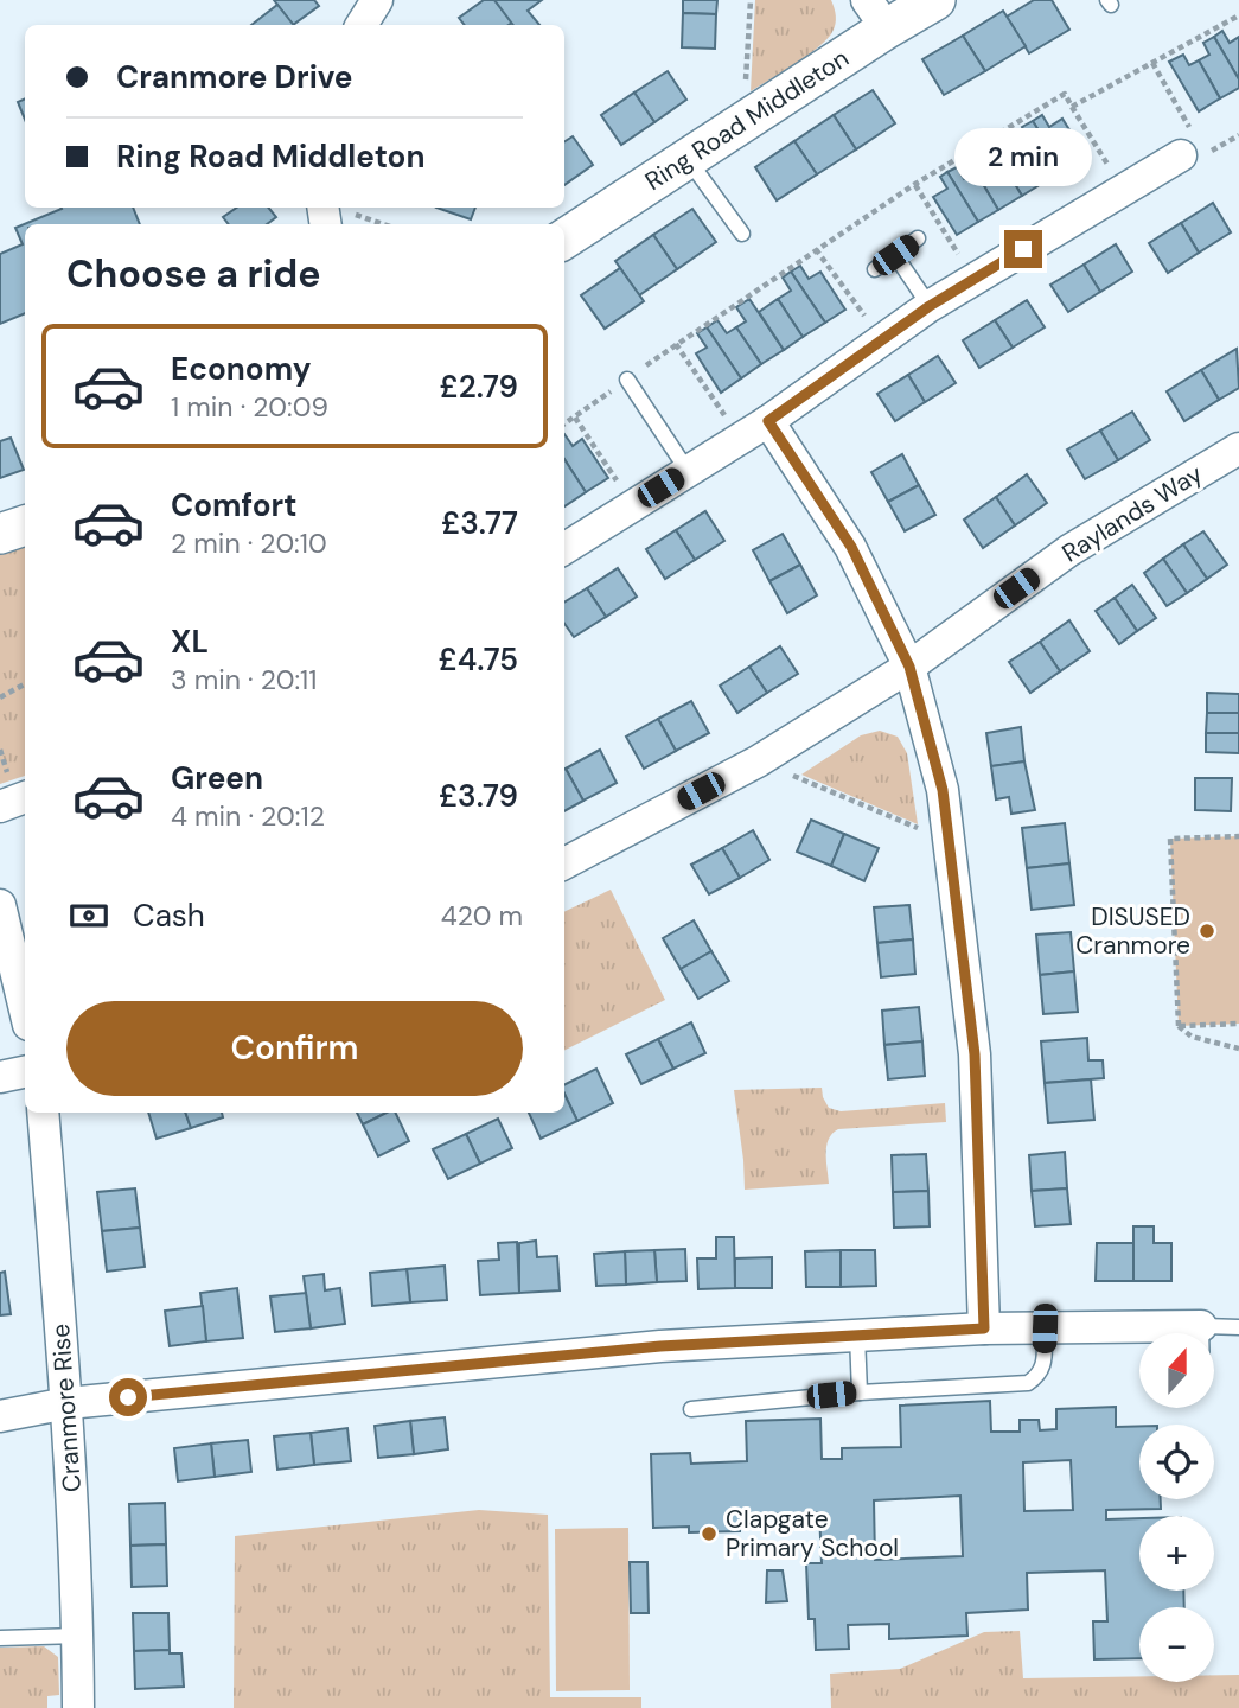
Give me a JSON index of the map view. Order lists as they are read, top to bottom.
{
  "streets": {
    "street": ["Ring Road Middleton", "Raylands Way", "Cranmore Rise"]
  },
  "places": ["DISUSED Cranmore", "Clapgate Primary School"],
  "north": "top",
  "page": {
    "banner": ["Cranmore Drive", "Ring Road Middleton"],
    "bubble": "2 min",
    "heading": "Choose a ride",
    "list": [
      {
        "name": "Economy",
        "note": "1 min · 20:09",
        "value": "£2.79"
      },
      {
        "name": "Comfort",
        "note": "2 min · 20:10",
        "value": "£3.77"
      },
      {
        "name": "XL",
        "note": "3 min · 20:11",
        "value": "£4.75"
      },
      {
        "name": "Green",
        "note": "4 min · 20:12",
        "value": "£3.79"
      }
    ],
    "pay": ["Cash", "420 m"],
    "buttons": "Confirm",
    "map_buttons": ["+", "−"]
  }
}
